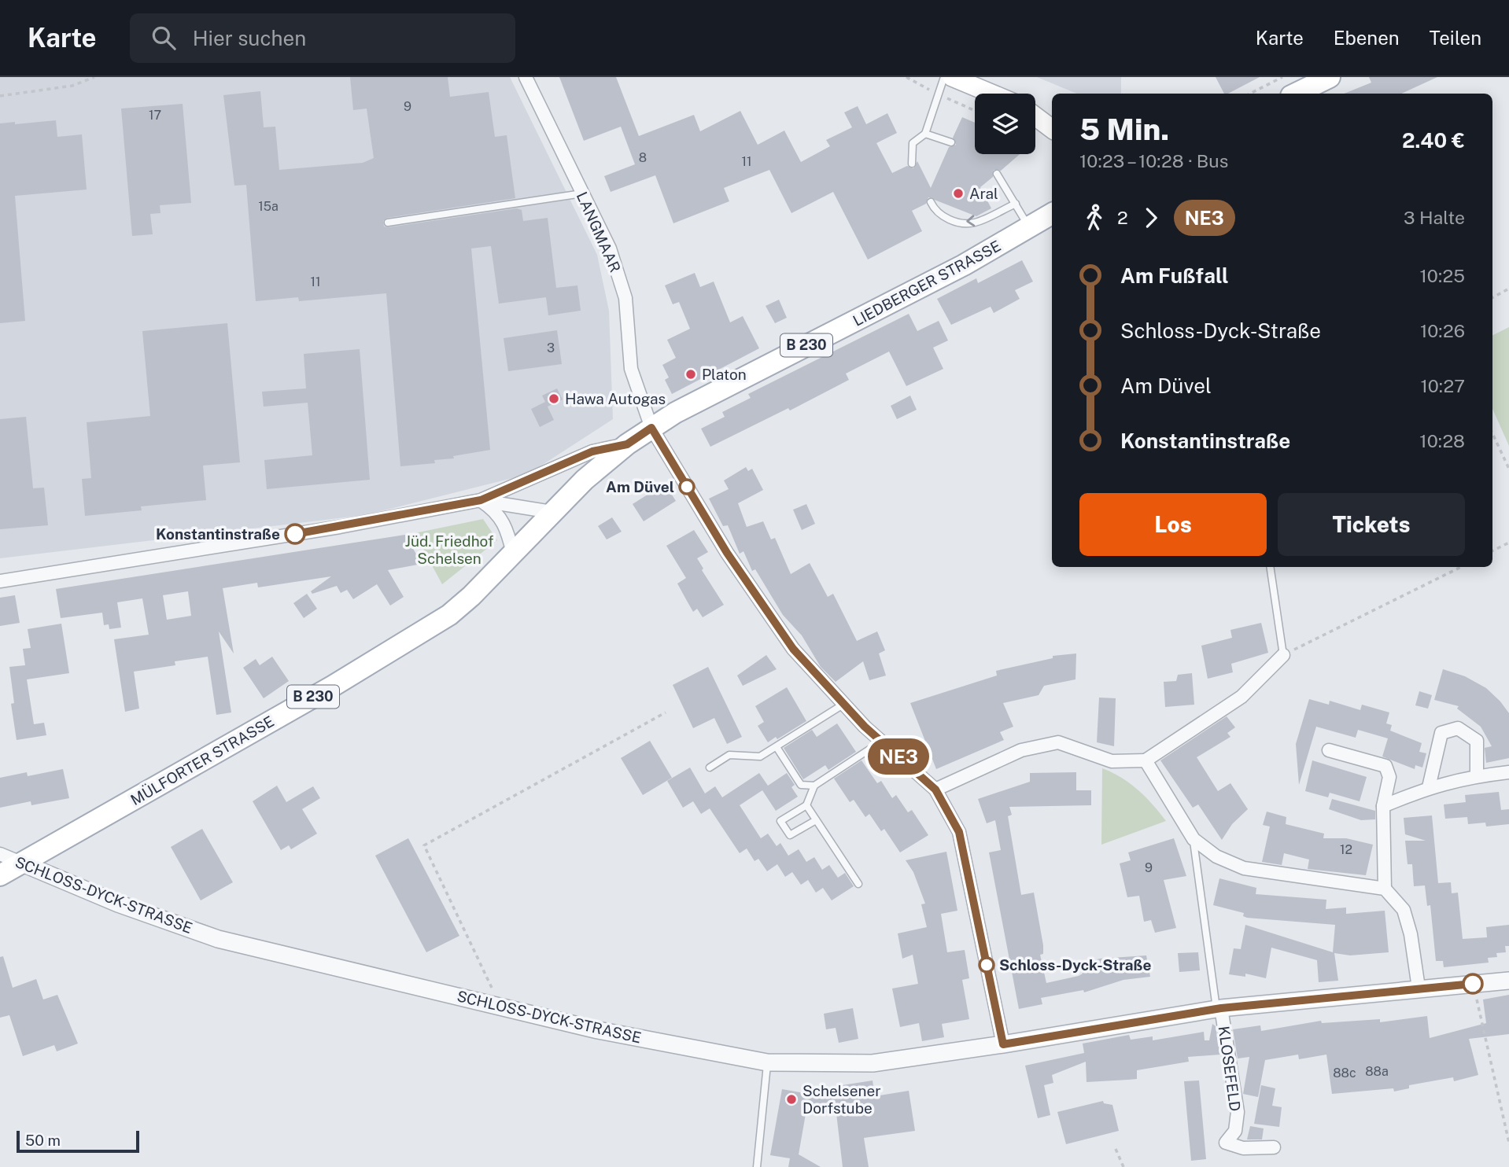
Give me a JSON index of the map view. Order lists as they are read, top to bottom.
{
  "streets": {
    "main road": ["LIEDBERGER STRASSE", "B 230", "MÜLFORTER STRASSE"],
    "street": ["LANGMAAR", "SCHLOSS-DYCK-STRASSE", "KLOSEFELD"]
  },
  "crossings": [
    ["LANGMAAR", "LIEDBERGER STRASSE"],
    ["LANGMAAR", "MÜLFORTER STRASSE"],
    ["LIEDBERGER STRASSE", "MÜLFORTER STRASSE"],
    ["MÜLFORTER STRASSE", "SCHLOSS-DYCK-STRASSE"],
    ["SCHLOSS-DYCK-STRASSE", "KLOSEFELD"]
  ],
  "parks": ["Jüd. Friedhof Schelsen"],
  "places": [
    "Aral",
    "Platon",
    "Hawa Autogas",
    "Am Düvel",
    "Konstantinstraße",
    "Schloss-Dyck-Straße",
    "Schelsener Dorfstube"
  ],
  "lines": ["bus line NE3"],
  "house_numbers": [
    "9",
    "17",
    "8",
    "11",
    "15a",
    "11",
    "3",
    "12",
    "9",
    "88a",
    "88c"
  ],
  "scale_bar": "50 m",
  "page": {
    "header": "Karte",
    "search": "Hier suchen",
    "nav": ["Karte", "Ebenen", "Teilen"],
    "on_map": "NE3",
    "heading": ["5 Min.", "10:23 – 10:28 · Bus", "2.40 €"],
    "legs": ["2", "NE3", "3 Halte"],
    "list": [
      {
        "name": "Am Fußfall",
        "value": "10:25"
      },
      {
        "name": "Schloss-Dyck-Straße",
        "value": "10:26"
      },
      {
        "name": "Am Düvel",
        "value": "10:27"
      },
      {
        "name": "Konstantinstraße",
        "value": "10:28"
      }
    ],
    "buttons": ["Los", "Tickets"],
    "scale": "50 m"
  }
}
